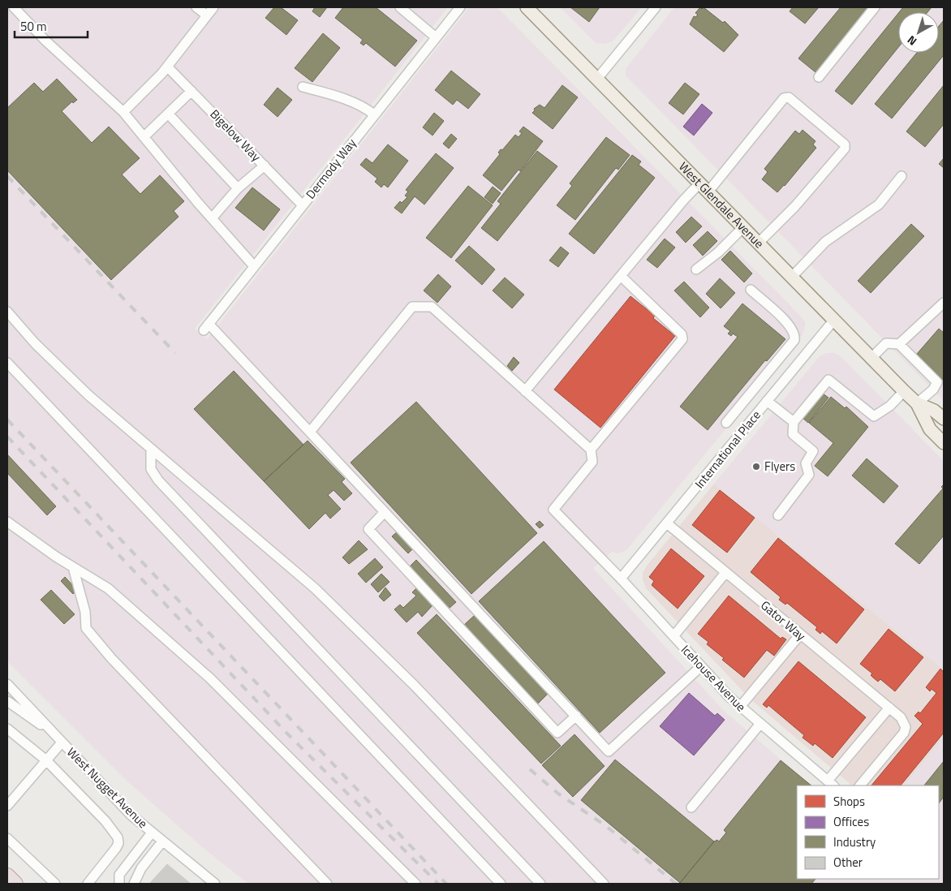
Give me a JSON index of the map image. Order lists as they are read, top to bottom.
{
  "streets": {
    "main road": ["West Glendale Avenue"],
    "street": [
      "Bigelow Way",
      "Dermody Way",
      "International Place",
      "Gator Way",
      "Icehouse Avenue",
      "West Nugget Avenue"
    ]
  },
  "crossings": [
    ["Bigelow Way", "Dermody Way"],
    ["West Glendale Avenue", "International Place"],
    ["International Place", "Gator Way"],
    ["International Place", "Icehouse Avenue"]
  ],
  "places": ["Flyers"],
  "legend": [
    "Shops",
    "Offices",
    "Industry",
    "Other"
  ],
  "scale_bar": "50 m",
  "north": "bottom left"
}
